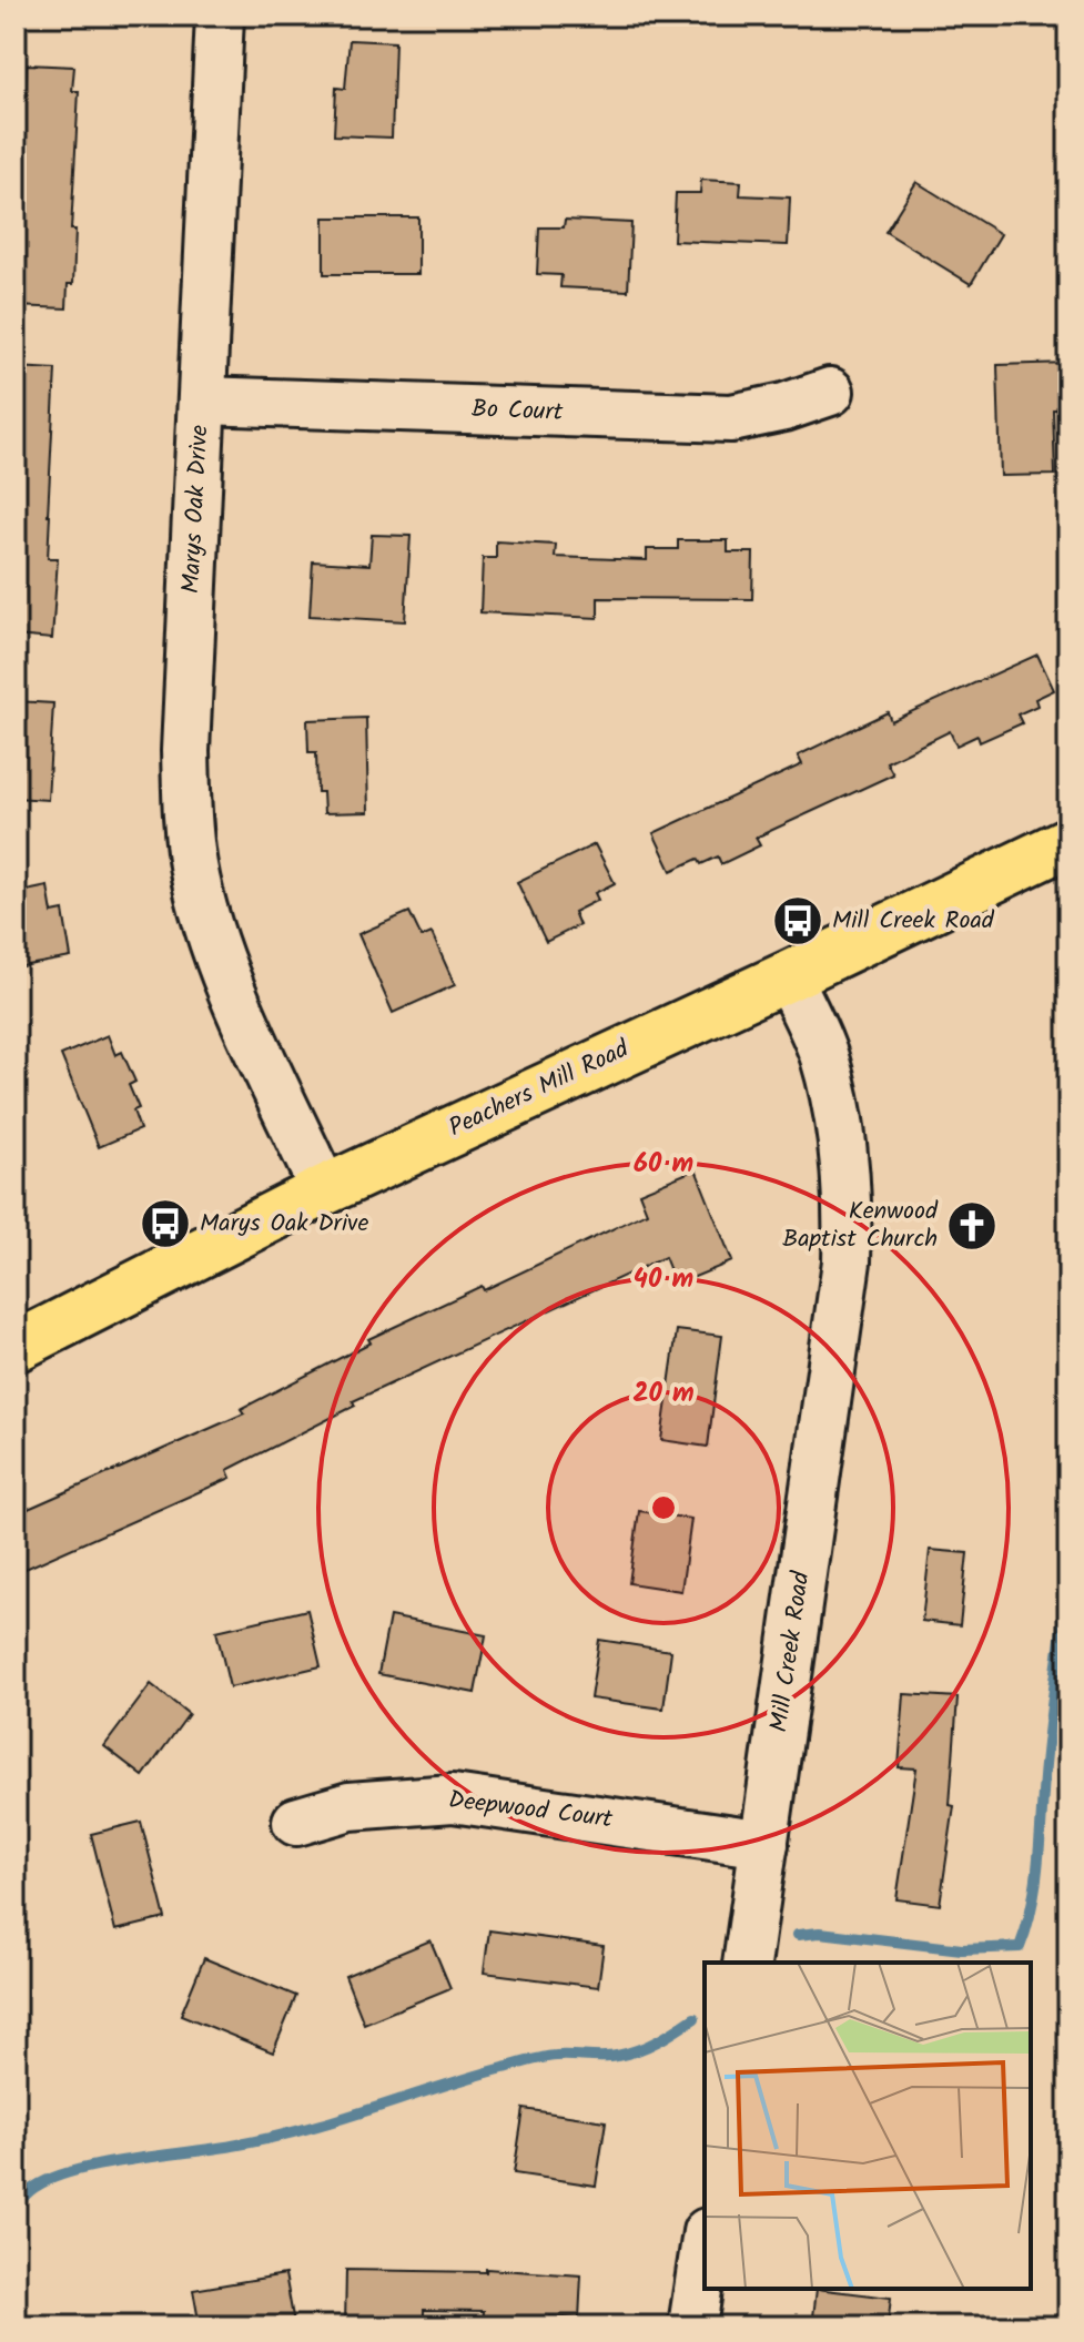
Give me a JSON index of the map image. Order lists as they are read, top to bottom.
{
  "streets": {
    "main road": ["Peachers Mill Road"],
    "street": [
      "Bo Court",
      "Marys Oak Drive",
      "Mill Creek Road",
      "Deepwood Court"
    ]
  },
  "crossings": [
    ["Bo Court", "Marys Oak Drive"],
    ["Marys Oak Drive", "Peachers Mill Road"],
    ["Peachers Mill Road", "Mill Creek Road"],
    ["Mill Creek Road", "Deepwood Court"]
  ],
  "places": {
    "bus stop": ["Mill Creek Road", "Marys Oak Drive"],
    "church": ["Kenwood Baptist Church"]
  },
  "rings": ["60 m", "40 m", "20 m"]
}
